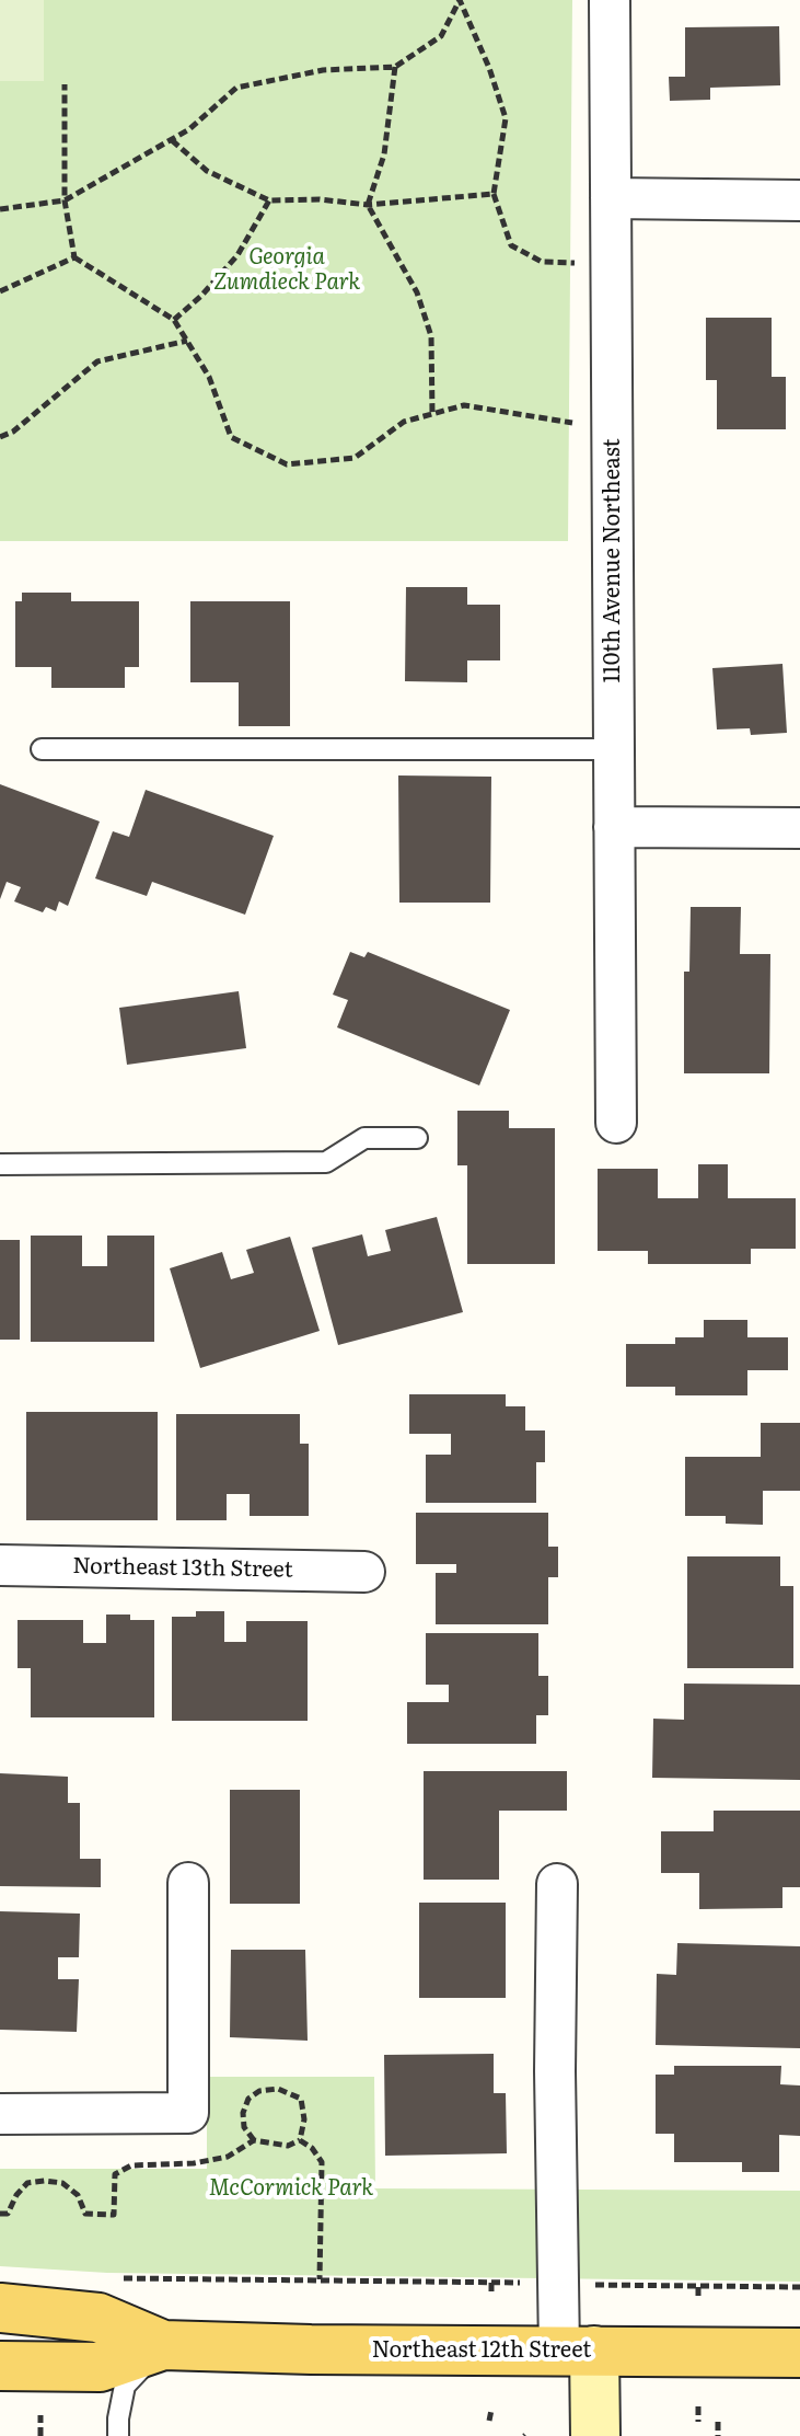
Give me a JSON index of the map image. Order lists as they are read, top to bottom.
{
  "streets": {
    "main road": ["Northeast 12th Street"],
    "street": ["110th Avenue Northeast", "Northeast 13th Street"]
  },
  "parks": ["Georgia Zumdieck Park", "McCormick Park"]
}
